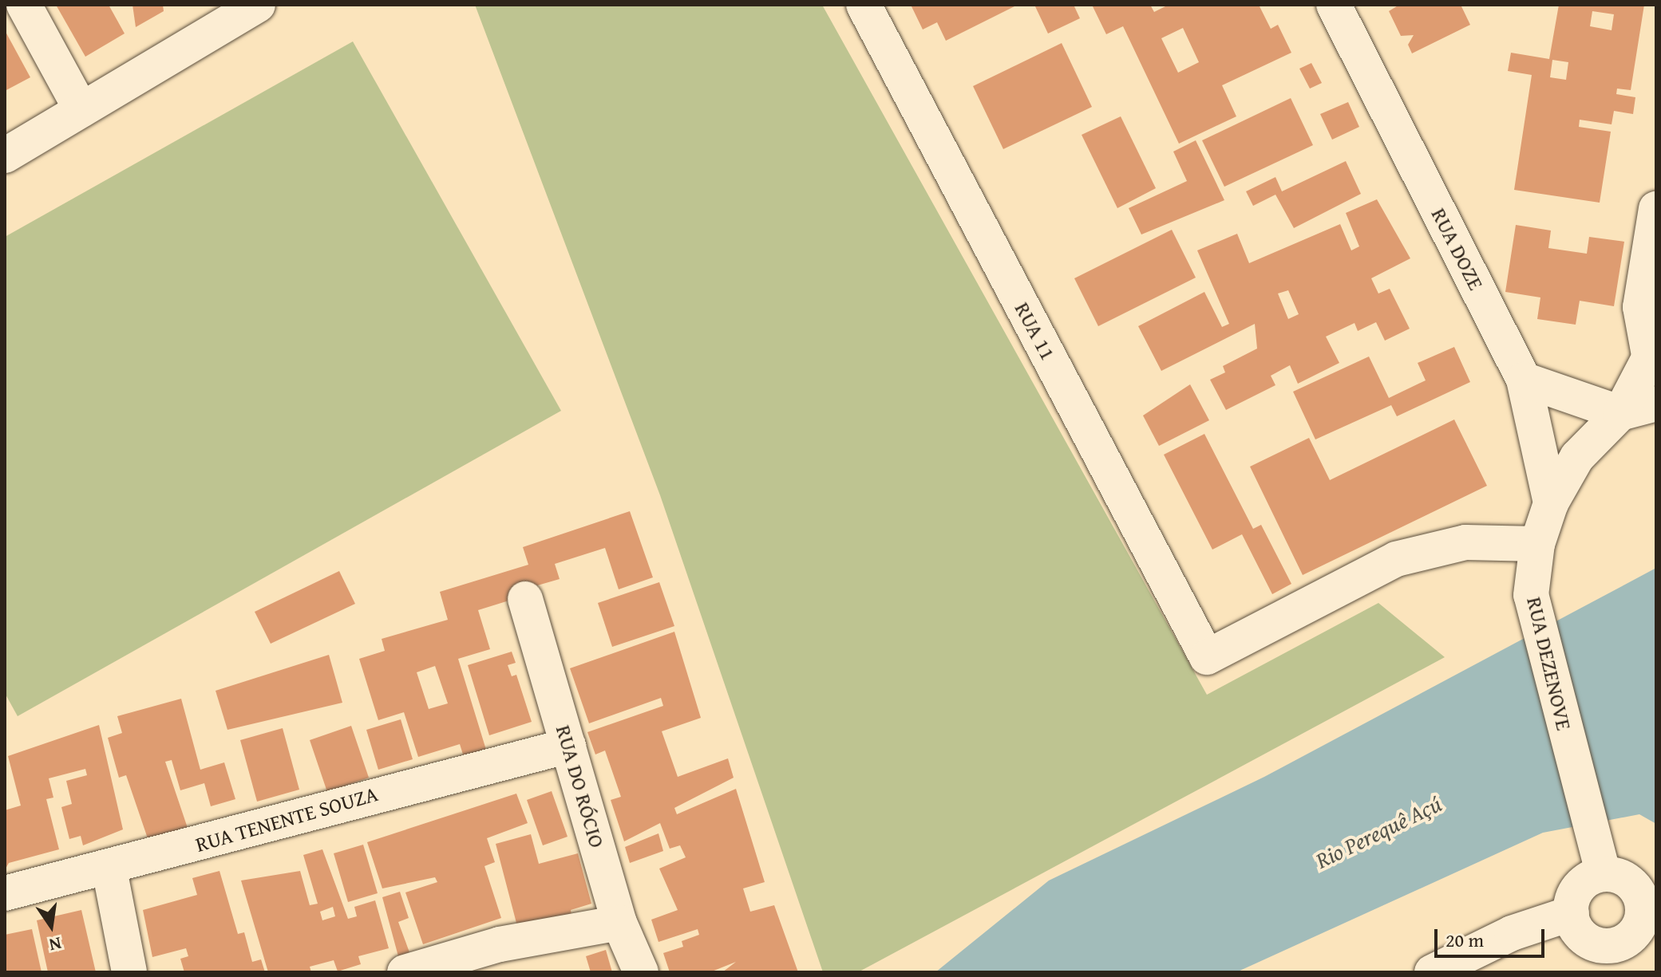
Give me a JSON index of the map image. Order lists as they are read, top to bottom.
{
  "streets": {
    "street": [
      "RUA DOZE",
      "RUA 11",
      "RUA DEZENOVE",
      "RUA DO RÓCIO",
      "RUA TENENTE SOUZA"
    ]
  },
  "crossings": [
    ["RUA DOZE", "RUA DEZENOVE"],
    ["RUA 11", "RUA DEZENOVE"],
    ["RUA DO RÓCIO", "RUA TENENTE SOUZA"]
  ],
  "water": ["Rio Perequê Açú"],
  "scale_bar": "20 m",
  "north": "bottom"
}
